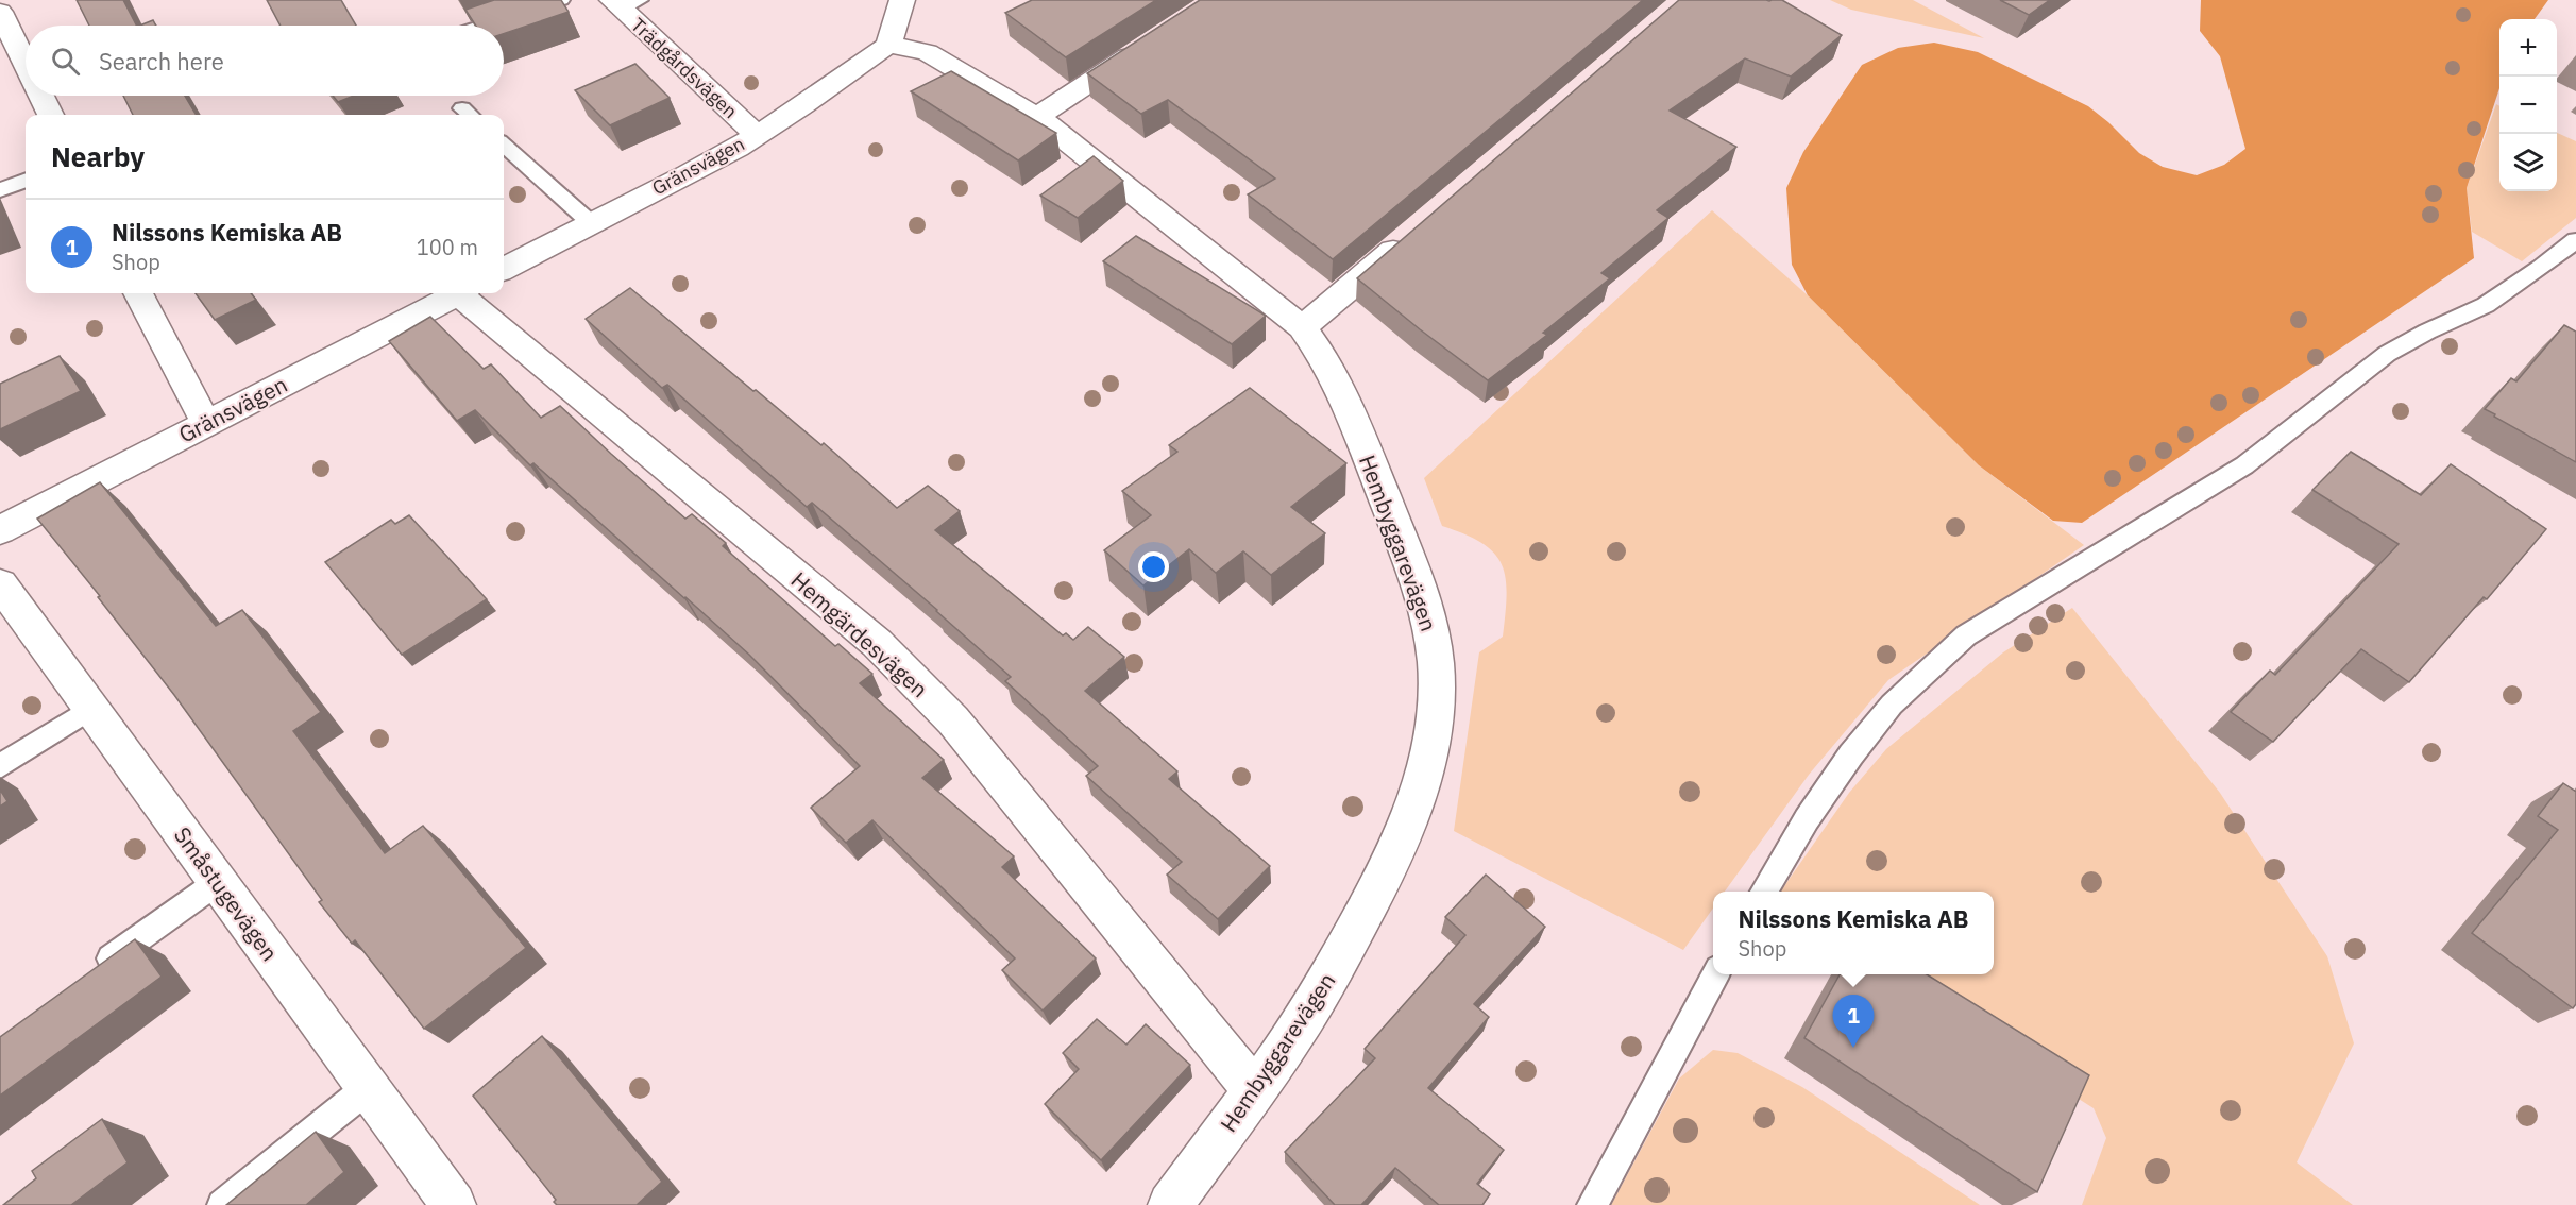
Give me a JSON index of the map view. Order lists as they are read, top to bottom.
{
  "streets": {
    "street": [
      "Trädgårdsvägen",
      "Gränsvägen",
      "Hembyggarevägen",
      "Hemgärdesvägen",
      "Småstugevägen"
    ]
  },
  "crossings": [
    ["Trädgårdsvägen", "Gränsvägen"],
    ["Gränsvägen", "Hembyggarevägen"],
    ["Hembyggarevägen", "Hemgärdesvägen"]
  ],
  "page": {
    "map_buttons": ["+", "−"],
    "search": "Search here",
    "heading": "Nearby",
    "list": [
      {
        "mark": "1",
        "name": "Nilssons Kemiska AB",
        "note": "Shop",
        "value": "100 m"
      }
    ],
    "popup": ["Nilssons Kemiska AB", "Shop"],
    "pins": "1"
  }
}
